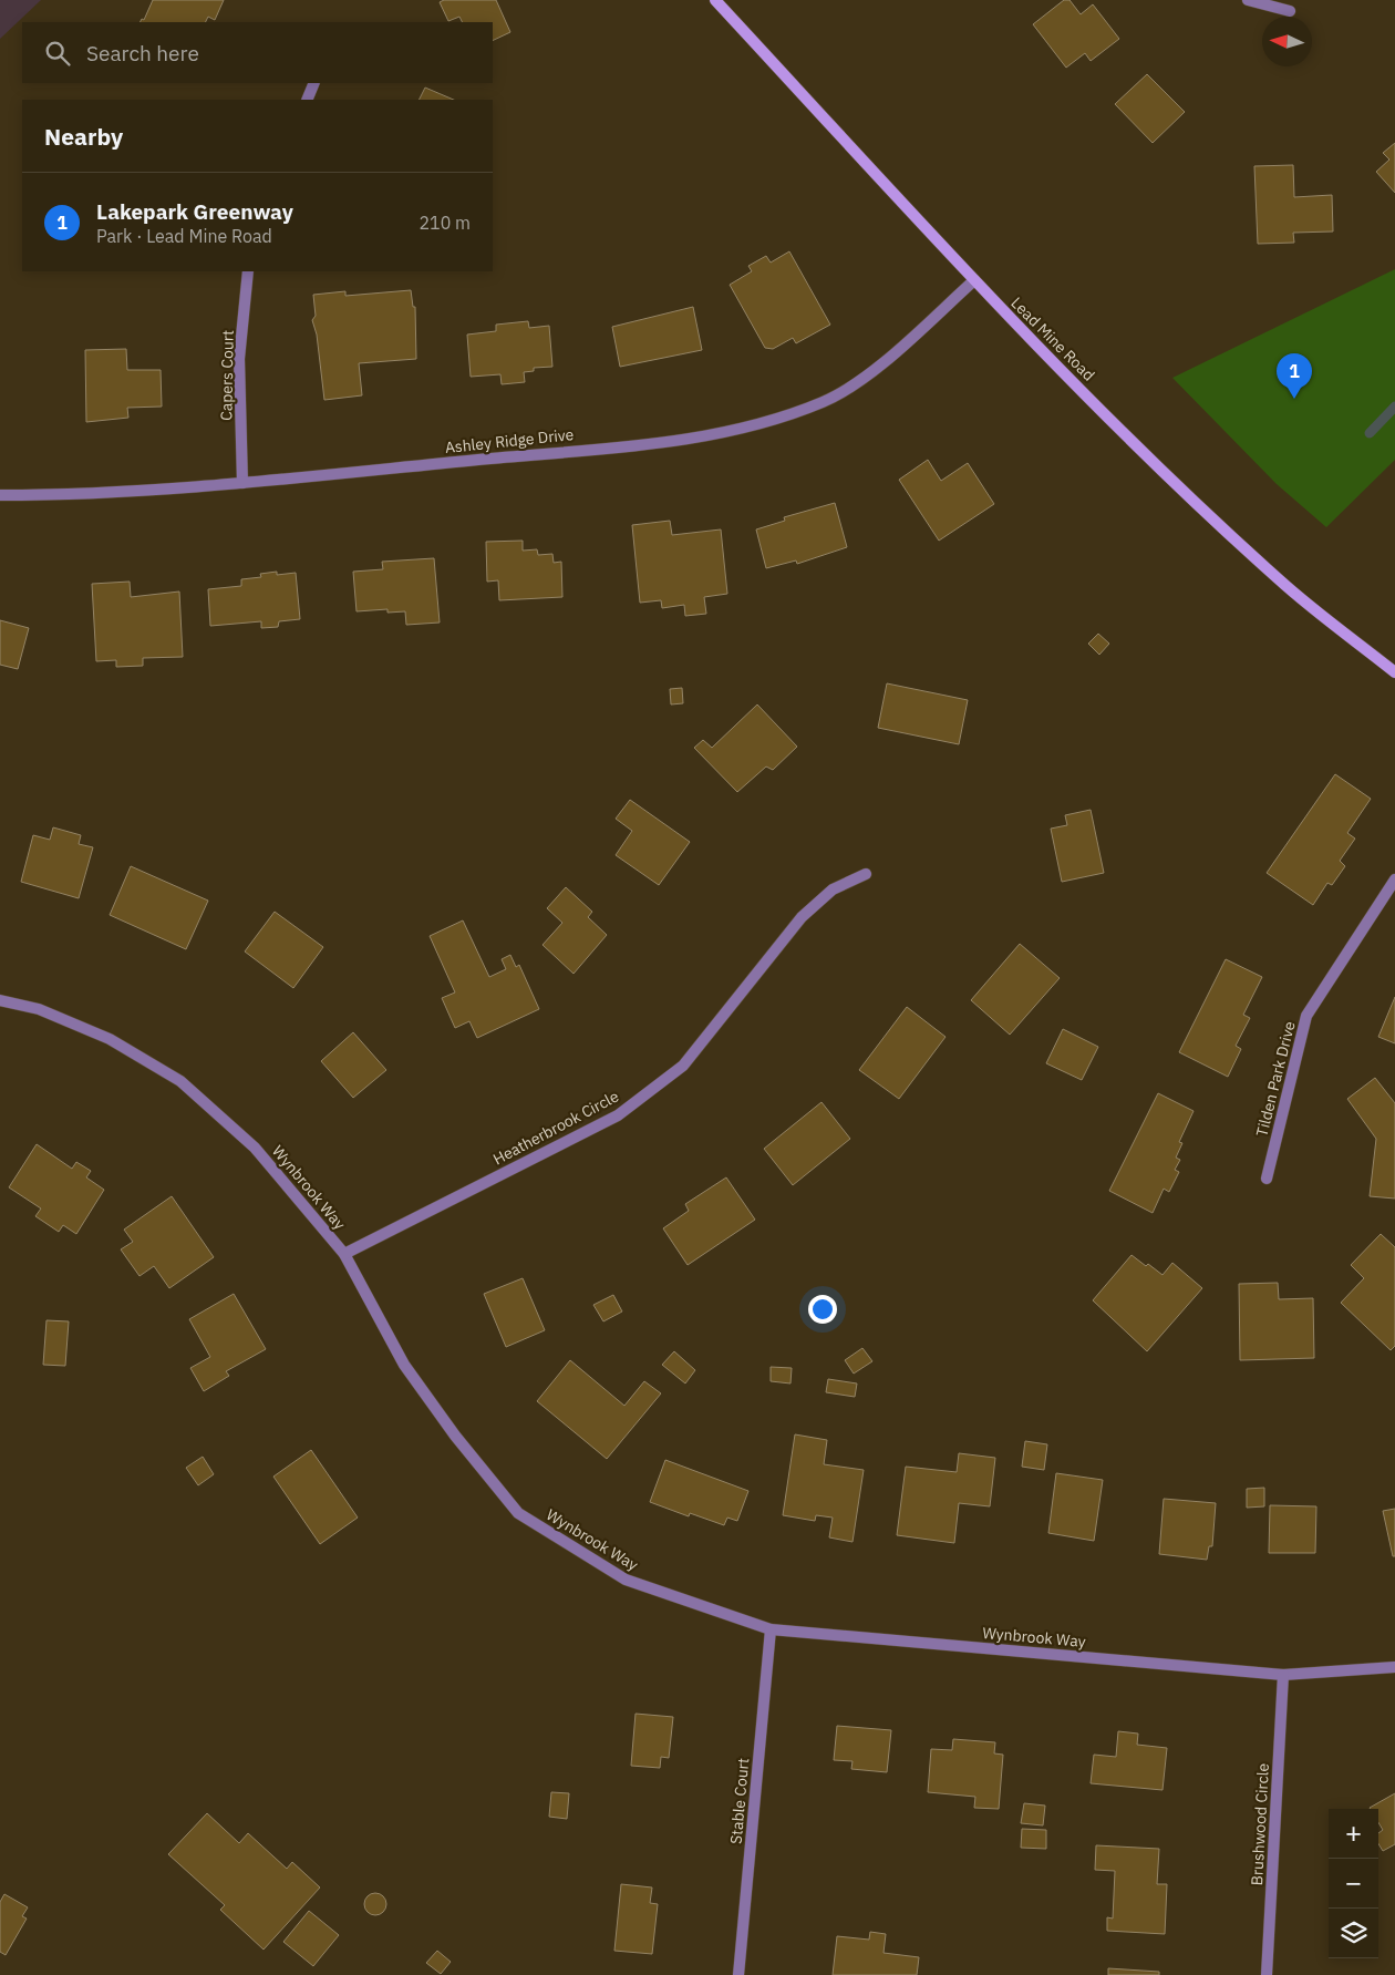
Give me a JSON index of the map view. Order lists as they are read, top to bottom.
{
  "streets": {
    "main road": ["Lead Mine Road"],
    "street": [
      "Capers Court",
      "Ashley Ridge Drive",
      "Tilden Park Drive",
      "Heatherbrook Circle",
      "Wynbrook Way",
      "Stable Court",
      "Brushwood Circle"
    ]
  },
  "crossings": [
    ["Lead Mine Road", "Ashley Ridge Drive"],
    ["Capers Court", "Ashley Ridge Drive"],
    ["Heatherbrook Circle", "Wynbrook Way"],
    ["Wynbrook Way", "Stable Court"],
    ["Wynbrook Way", "Brushwood Circle"]
  ],
  "north": "left",
  "page": {
    "search": "Search here",
    "heading": "Nearby",
    "list": [
      {
        "mark": "1",
        "name": "Lakepark Greenway",
        "note": "Park · Lead Mine Road",
        "value": "210 m"
      }
    ],
    "pins": "1",
    "map_buttons": ["+", "−"]
  }
}
